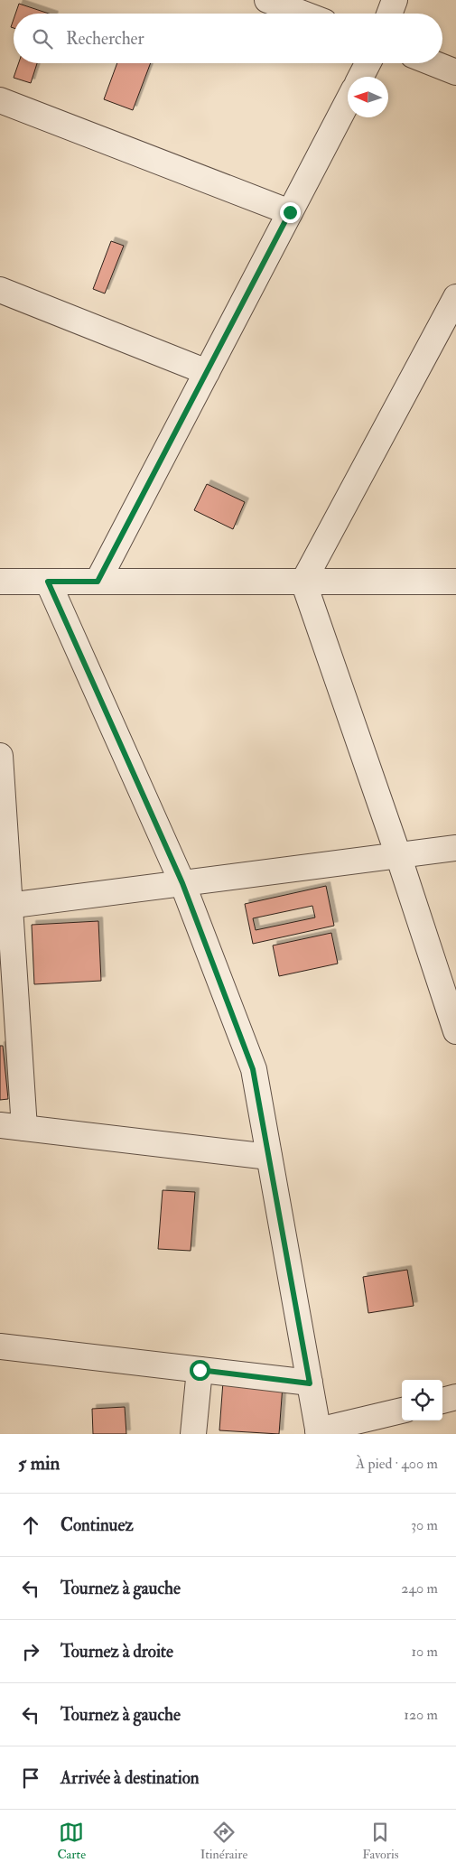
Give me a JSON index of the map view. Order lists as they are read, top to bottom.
{
  "north": "left",
  "page": {
    "search": "Rechercher",
    "heading": ["5 min", "À pied · 400 m"],
    "list": [
      ["Continuez", "30 m"],
      ["Tournez à gauche", "240 m"],
      ["Tournez à droite", "10 m"],
      ["Tournez à gauche", "120 m"],
      "Arrivée à destination"
    ],
    "nav": ["Carte", "Itinéraire", "Favoris"]
  }
}
